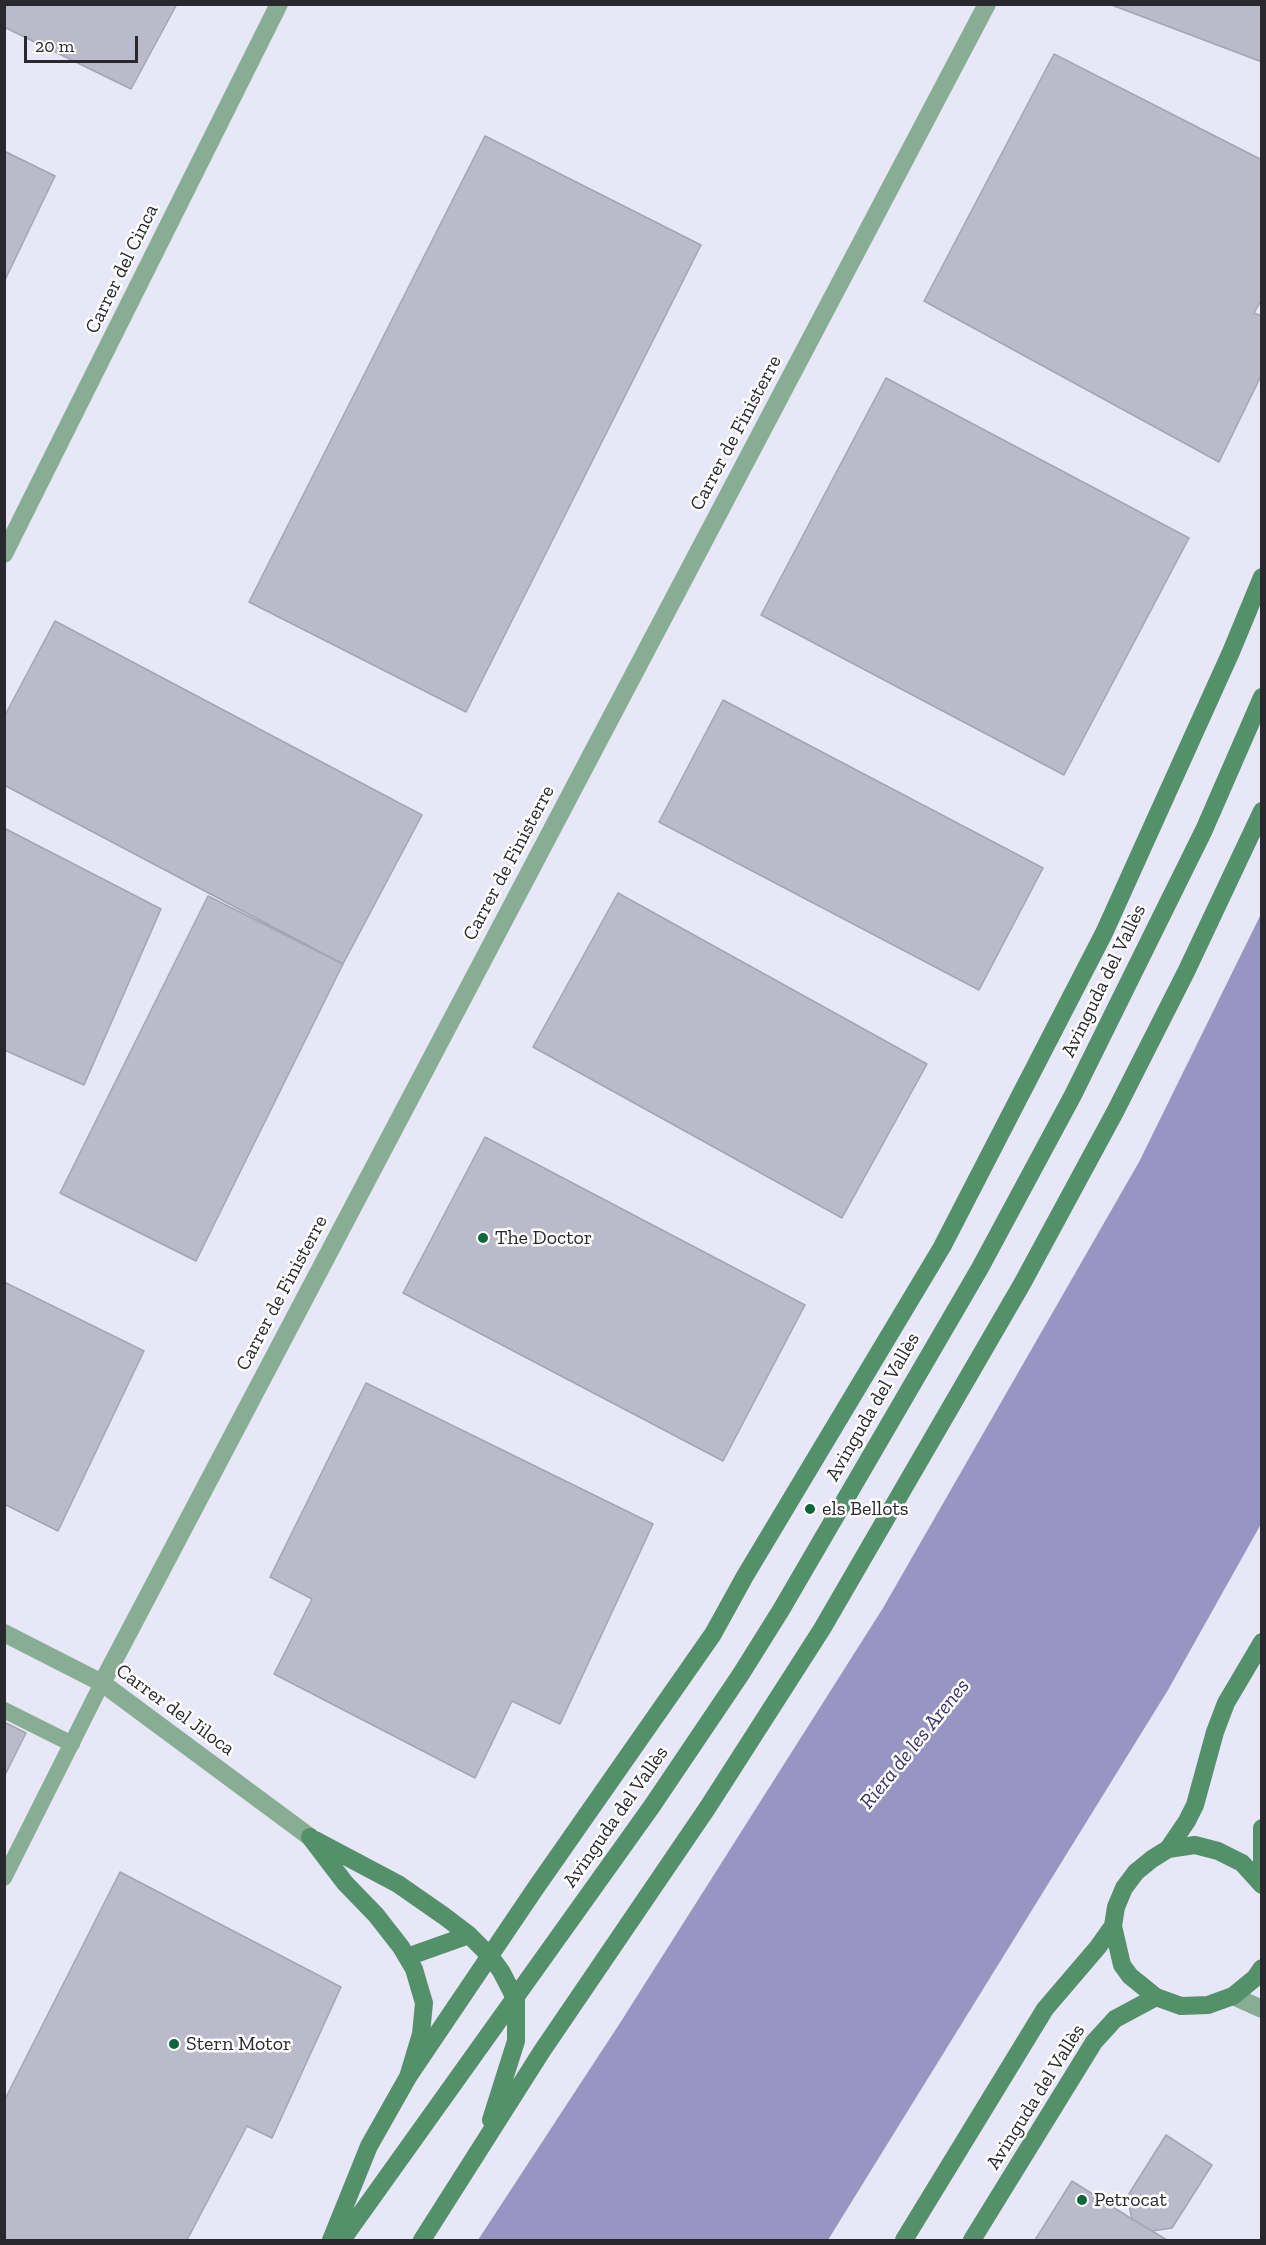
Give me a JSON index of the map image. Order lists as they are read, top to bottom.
{
  "streets": {
    "main road": ["Avinguda del Vallès"],
    "street": ["Carrer del Cinca", "Carrer de Finisterre", "Carrer del Jiloca"]
  },
  "crossings": [
    ["Carrer de Finisterre", "Carrer del Jiloca"]
  ],
  "water": ["Riera de les Arenes"],
  "places": [
    "The Doctor",
    "els Bellots",
    "Stern Motor",
    "Petrocat"
  ],
  "scale_bar": "20 m"
}
